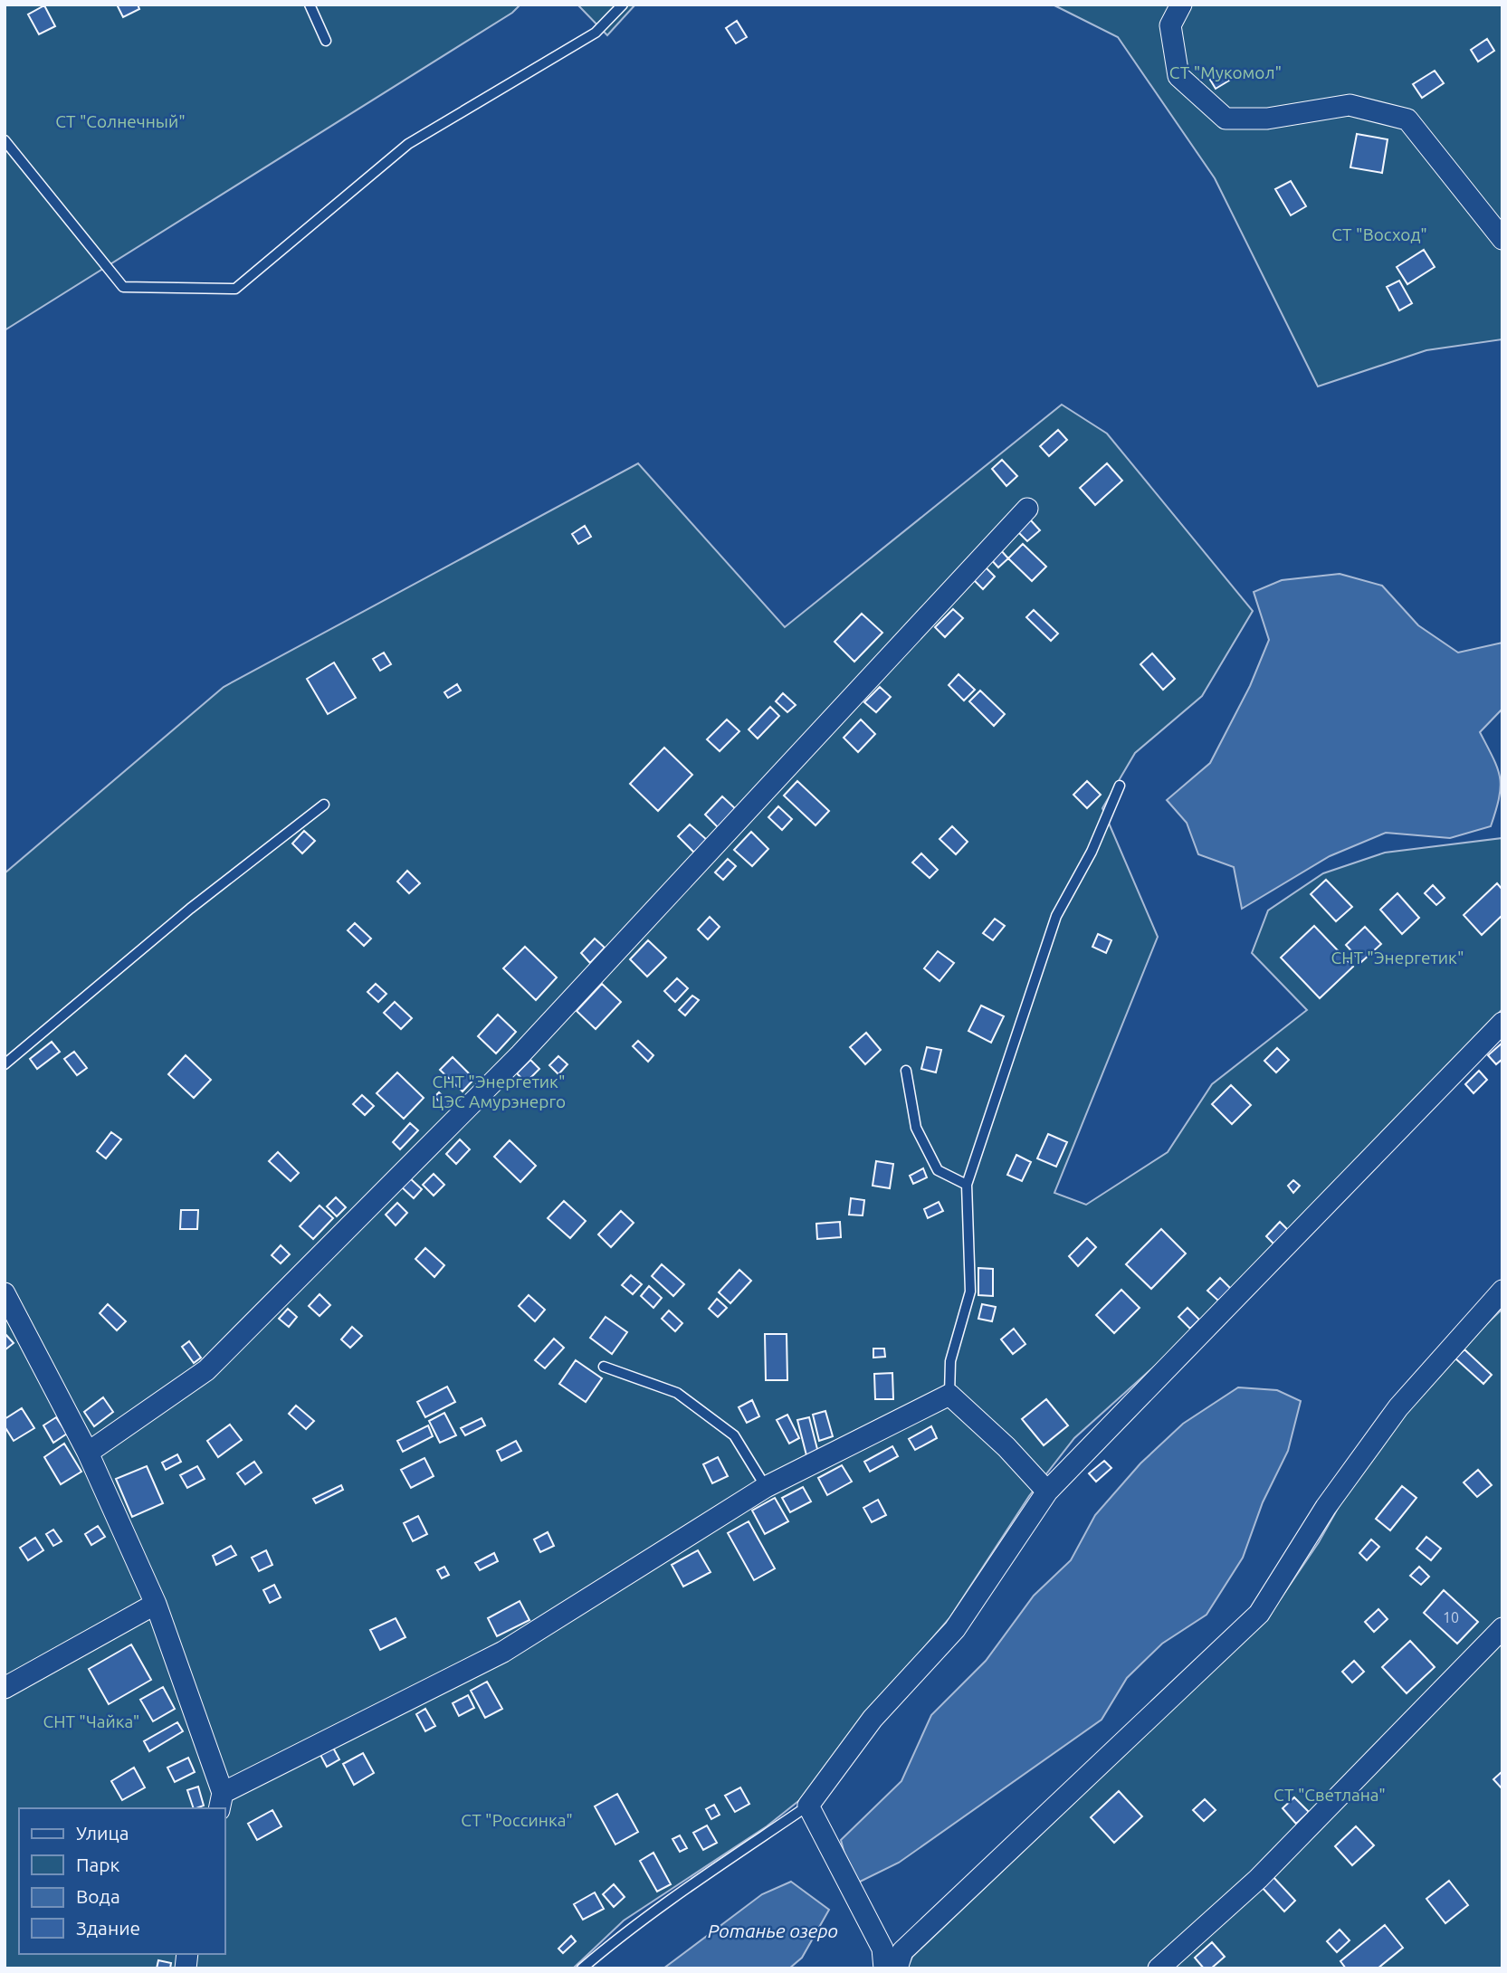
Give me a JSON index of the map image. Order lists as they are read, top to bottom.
{
  "water": ["Ротанье озеро"],
  "parks": [
    "СТ \"Мукомол\"",
    "СТ \"Солнечный\"",
    "СТ \"Восход\"",
    "СНТ \"Энергетик\"",
    "СНТ \"Энергетик\" ЦЭС Амурэнерго",
    "СНТ \"Чайка\"",
    "СТ \"Светлана\"",
    "СТ \"Россинка\""
  ],
  "house_numbers": ["10"],
  "legend": [
    "Улица",
    "Парк",
    "Вода",
    "Здание"
  ]
}
